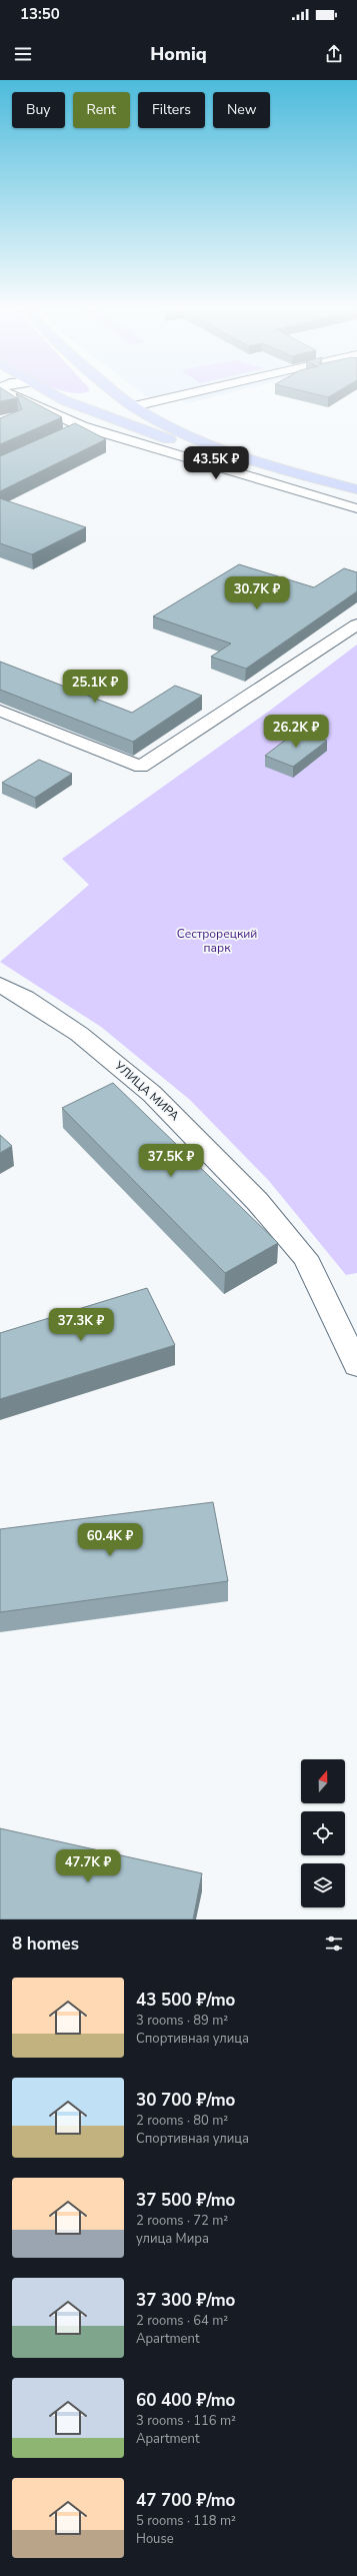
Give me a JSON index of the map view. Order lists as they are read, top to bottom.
{
  "streets": {
    "street": ["УЛИЦА МИРА"]
  },
  "parks": ["Сестрорецкий парк"],
  "north": "top",
  "page": {
    "status": "13:50",
    "header": "Homiq",
    "chip": [
      "Buy",
      "Rent",
      "Filters",
      "New"
    ],
    "price": [
      "43.5K ₽",
      "30.7K ₽",
      "25.1K ₽",
      "26.2K ₽",
      "37.5K ₽",
      "37.3K ₽",
      "60.4K ₽",
      "47.7K ₽"
    ],
    "heading": "8 homes",
    "list": [
      {
        "name": "43 500 ₽/mo",
        "note": "3 rooms · 89 m² · Спортивная улица"
      },
      {
        "name": "30 700 ₽/mo",
        "note": "2 rooms · 80 m² · Спортивная улица"
      },
      {
        "name": "37 500 ₽/mo",
        "note": "2 rooms · 72 m² · улица Мира"
      },
      {
        "name": "37 300 ₽/mo",
        "note": "2 rooms · 64 m² · Apartment"
      },
      {
        "name": "60 400 ₽/mo",
        "note": "3 rooms · 116 m² · Apartment"
      },
      {
        "name": "47 700 ₽/mo",
        "note": "5 rooms · 118 m² · House"
      }
    ]
  }
}
